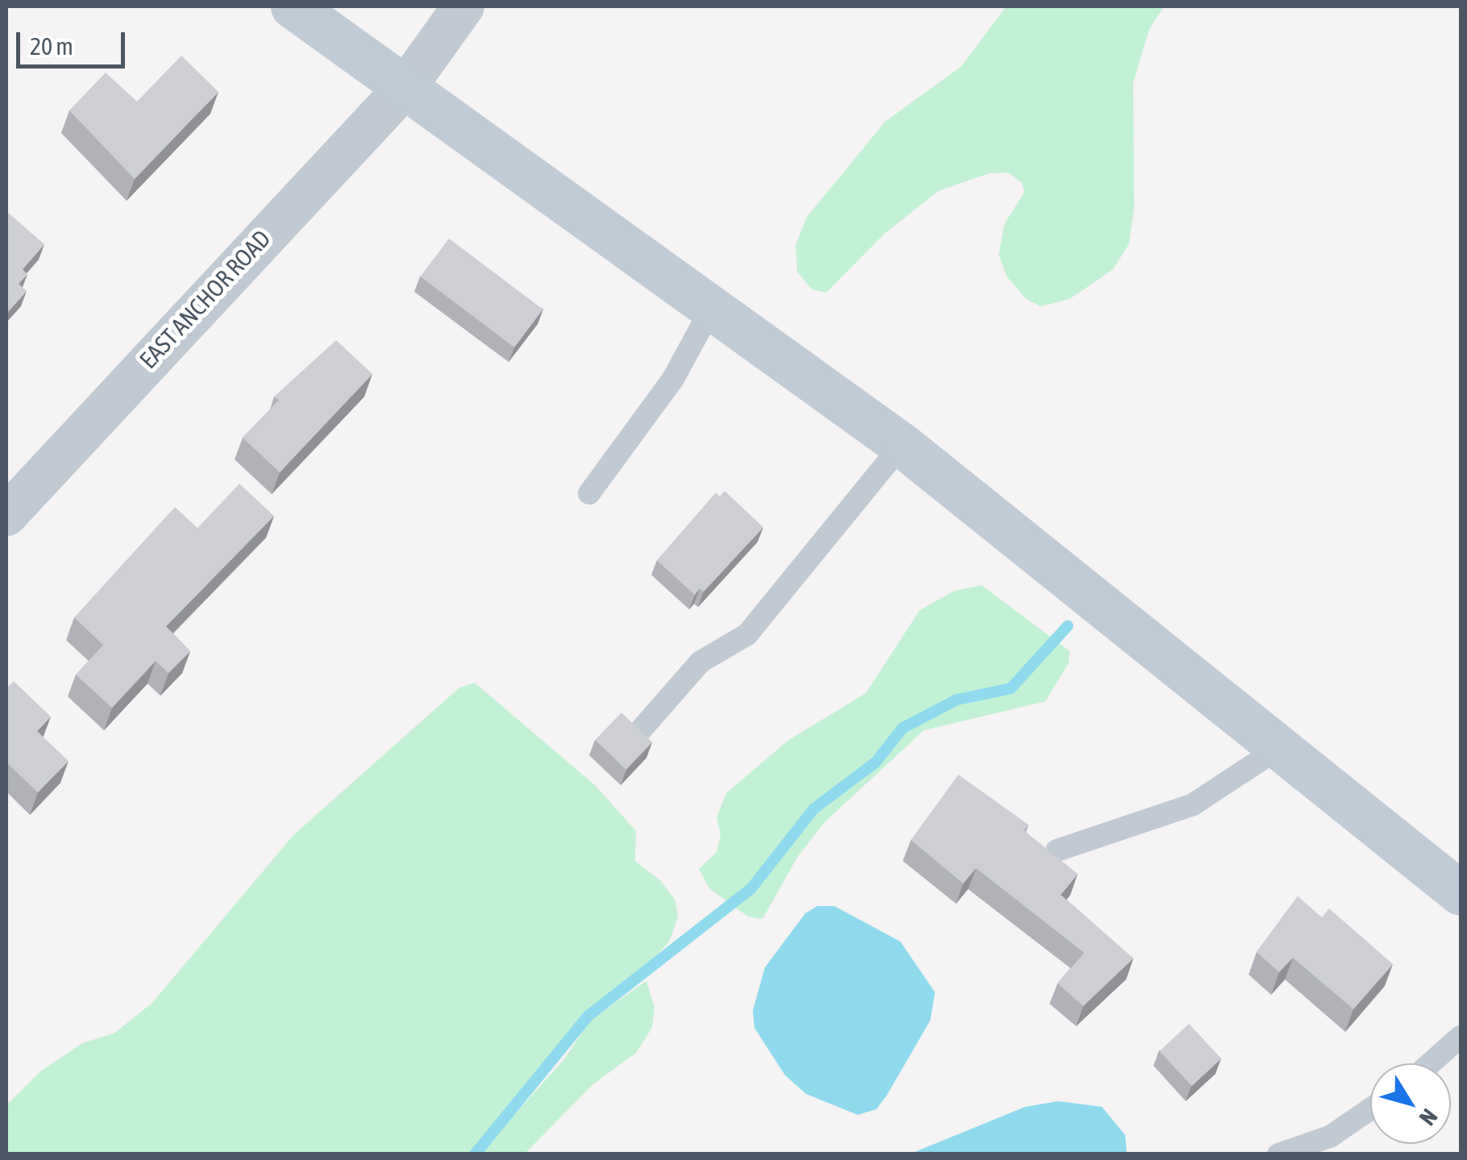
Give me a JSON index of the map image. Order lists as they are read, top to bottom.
{
  "streets": {
    "street": ["EAST ANCHOR ROAD"]
  },
  "scale_bar": "20 m",
  "north": "bottom right"
}
